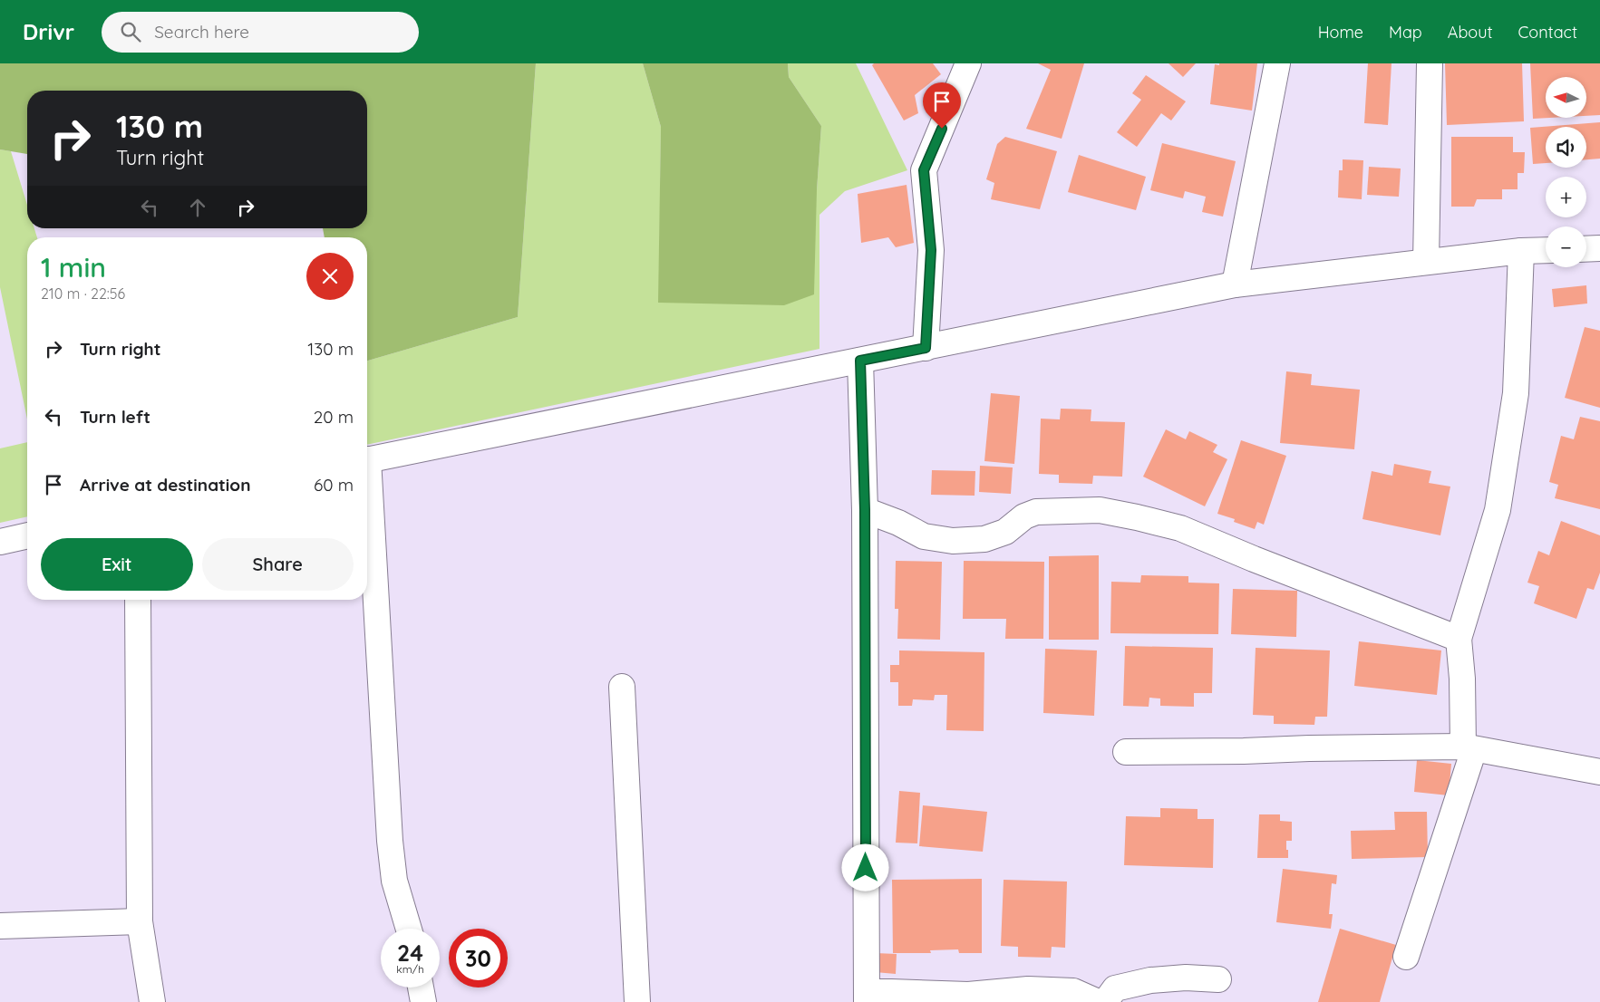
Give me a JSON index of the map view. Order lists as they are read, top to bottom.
{
  "north": "left",
  "page": {
    "header": "Drivr",
    "search": "Search here",
    "nav": [
      "Home",
      "Map",
      "About",
      "Contact"
    ],
    "map_buttons": ["+", "−"],
    "turn": ["130 m", "Turn right"],
    "heading": ["1 min", "210 m · 22:56"],
    "list": [
      {
        "name": "Turn right",
        "value": "130 m"
      },
      {
        "name": "Turn left",
        "value": "20 m"
      },
      {
        "name": "Arrive at destination",
        "value": "60 m"
      }
    ],
    "buttons": ["Exit", "Share"],
    "speed": "24 km/h",
    "limit": "30"
  }
}
